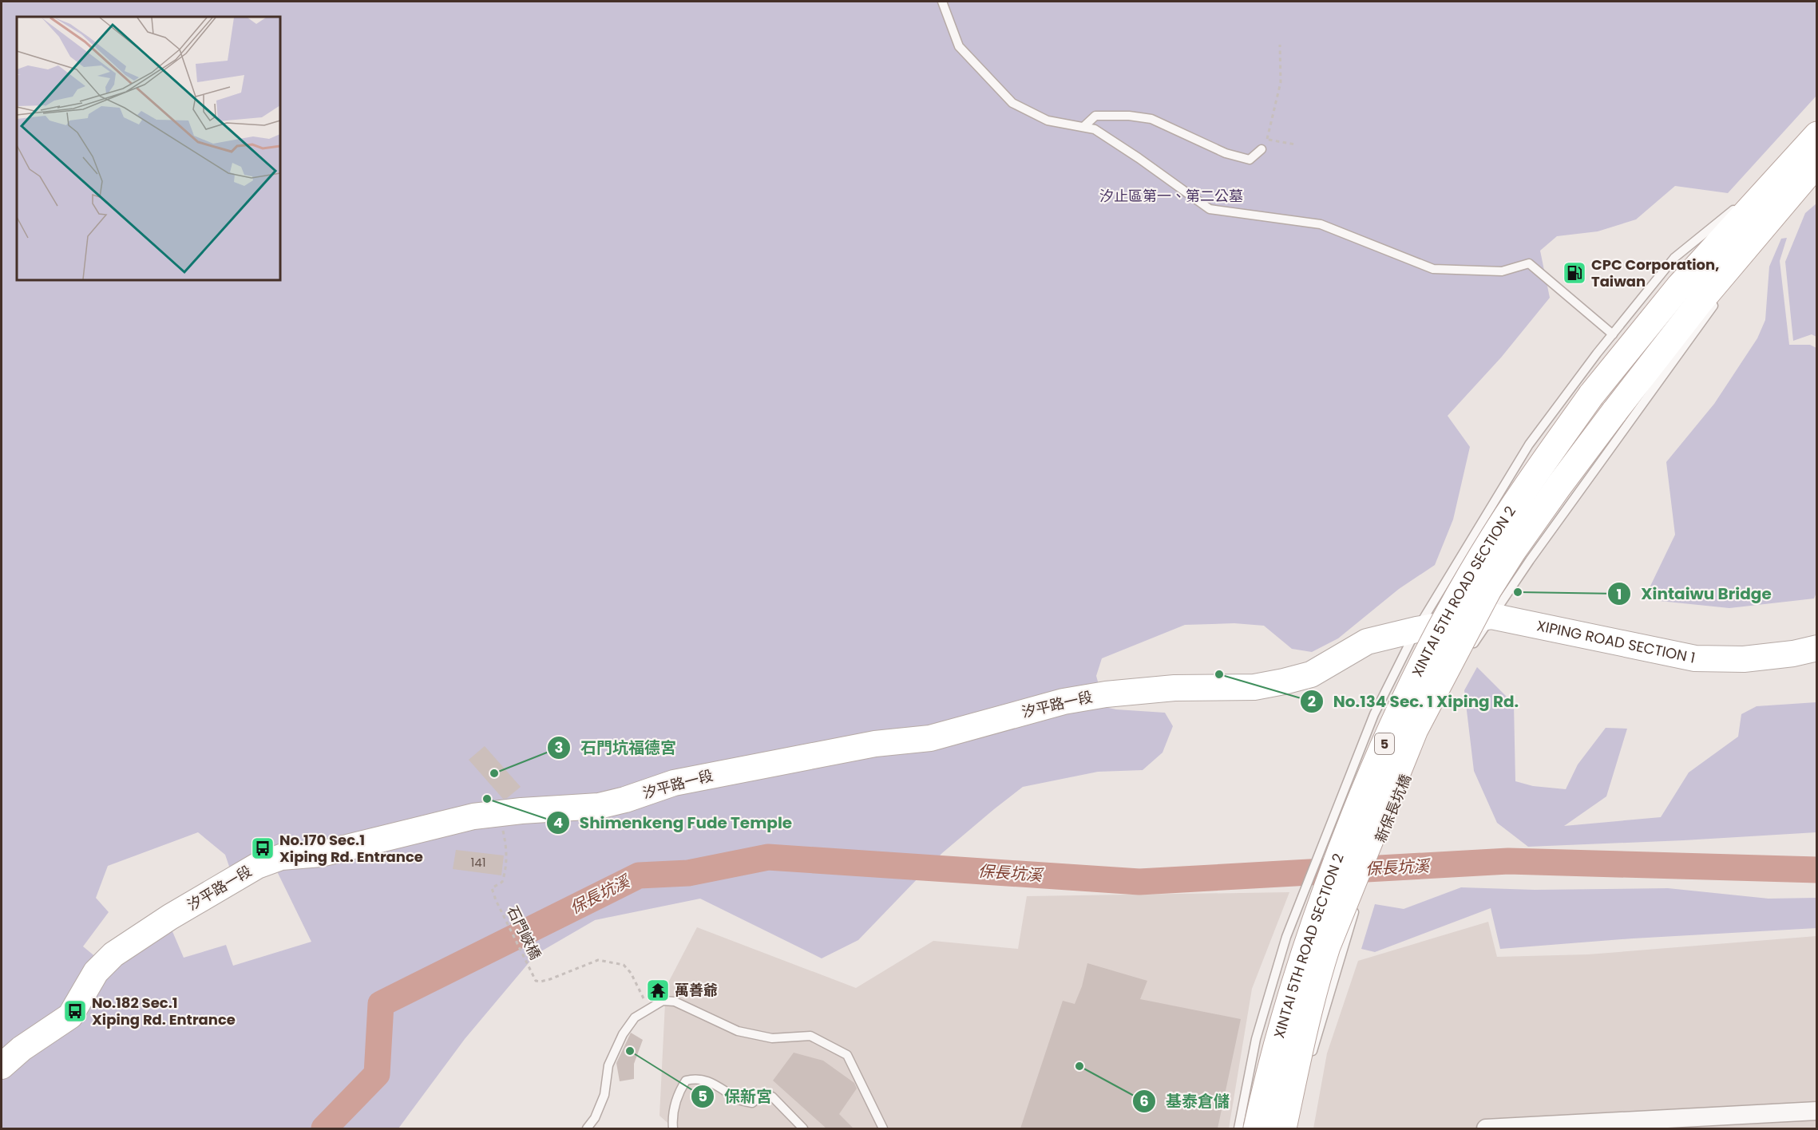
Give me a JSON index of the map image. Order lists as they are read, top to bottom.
{
  "streets": {
    "main road": ["XINTAI 5TH ROAD SECTION 2", "5"],
    "street": ["XIPING ROAD SECTION 1", "汐平路一段"],
    "lane": ["新保長坑橋"],
    "path": ["石門峽橋"]
  },
  "crossings": [
    ["XIPING ROAD SECTION 1", "汐平路一段"],
    ["汐平路一段", "石門峽橋"]
  ],
  "water": ["保長坑溪"],
  "parks": ["汐止區第一、第二公墓"],
  "places": {
    "fuel station": ["CPC Corporation, Taiwan"],
    "other": [
      "Xintaiwu Bridge",
      "No.134 Sec. 1 Xiping Rd.",
      "石門坑福德宮",
      "Shimenkeng Fude Temple",
      "保新宮",
      "基泰倉儲"
    ],
    "bus stop": ["No.170 Sec.1 Xiping Rd. Entrance", "No.182 Sec.1 Xiping Rd. Entrance"],
    "temple": ["萬善爺"]
  },
  "house_numbers": ["141"]
}
